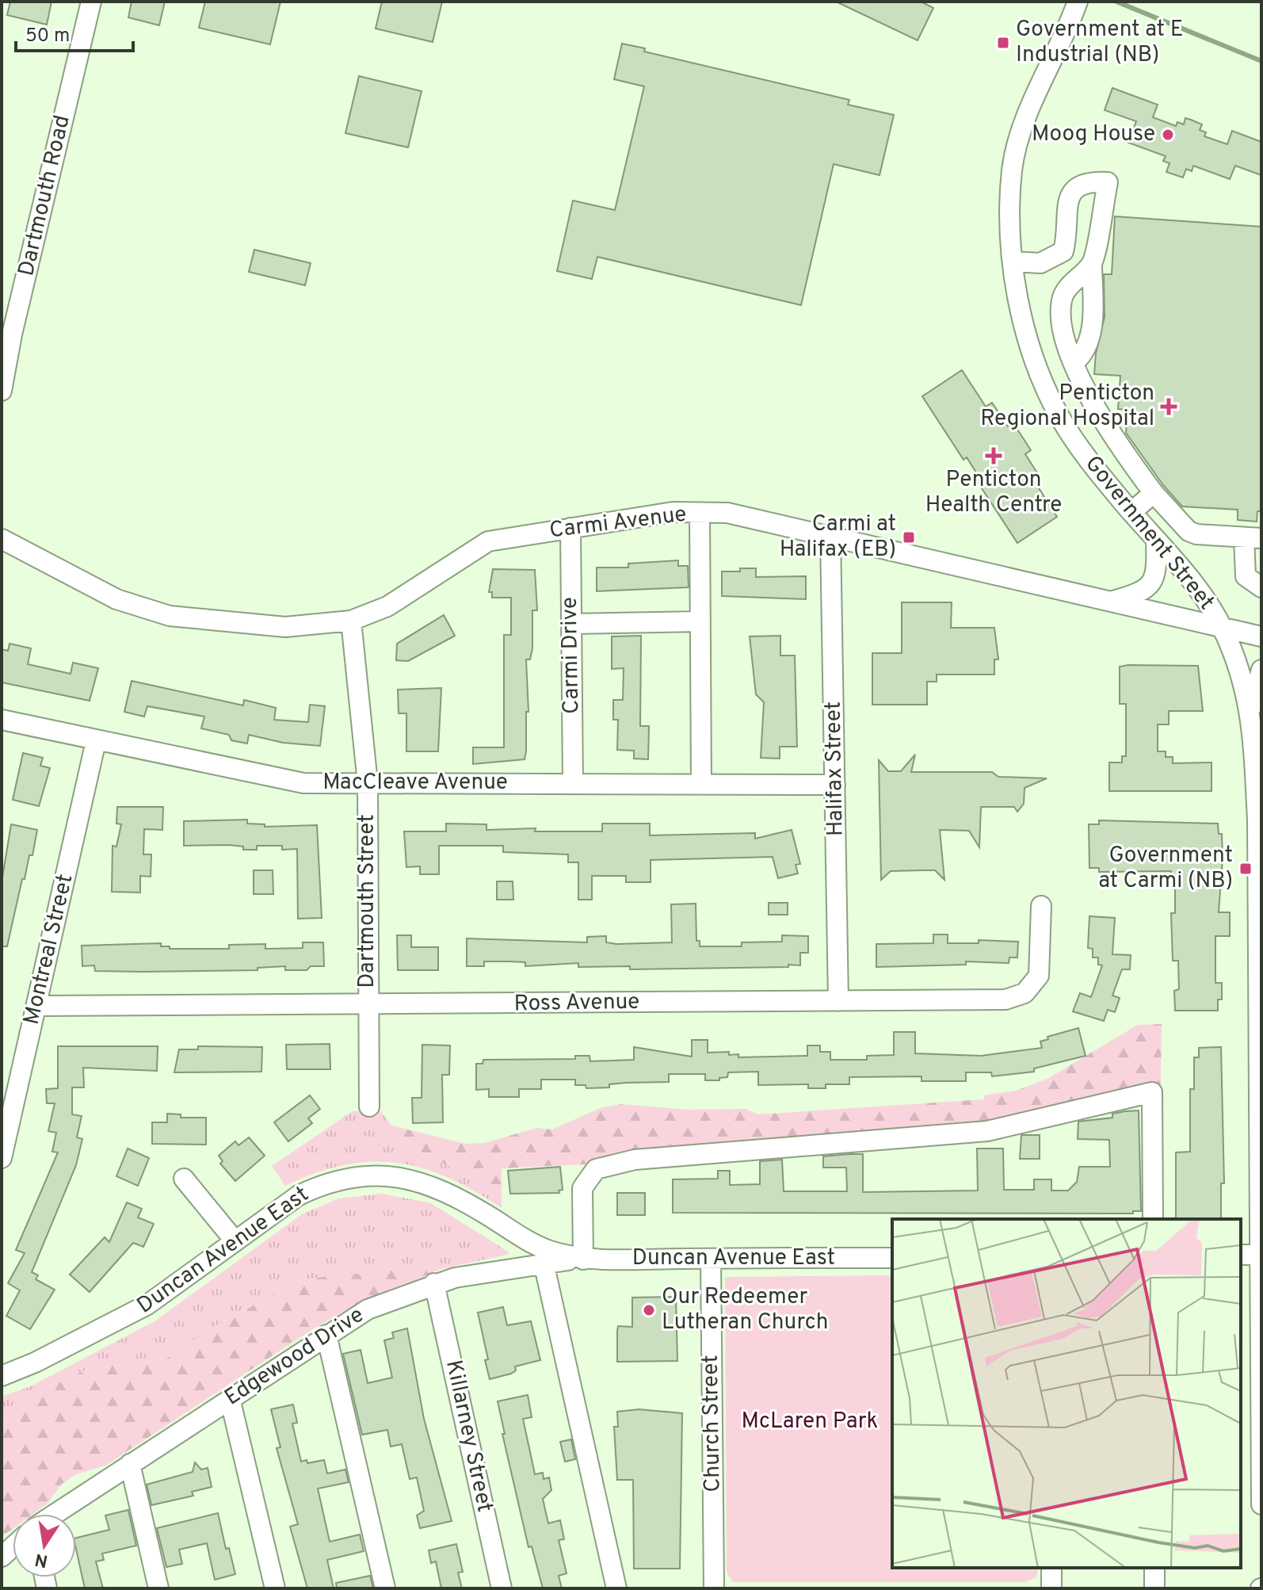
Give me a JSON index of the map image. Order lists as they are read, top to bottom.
{
  "streets": {
    "street": [
      "Dartmouth Road",
      "Carmi Avenue",
      "Government Street",
      "Carmi Drive",
      "Halifax Street",
      "MacCleave Avenue",
      "Dartmouth Street",
      "Montreal Street",
      "Ross Avenue",
      "Duncan Avenue East",
      "Edgewood Drive",
      "Church Street",
      "Killarney Street"
    ]
  },
  "crossings": [
    ["Carmi Avenue", "Government Street"],
    ["Carmi Avenue", "Carmi Drive"],
    ["Carmi Avenue", "Halifax Street"],
    ["Carmi Avenue", "Dartmouth Street"],
    ["Carmi Drive", "MacCleave Avenue"],
    ["Halifax Street", "MacCleave Avenue"],
    ["Halifax Street", "Ross Avenue"],
    ["MacCleave Avenue", "Dartmouth Street"],
    ["MacCleave Avenue", "Montreal Street"],
    ["Dartmouth Street", "Ross Avenue"],
    ["Montreal Street", "Ross Avenue"],
    ["Duncan Avenue East", "Edgewood Drive"],
    ["Duncan Avenue East", "Church Street"],
    ["Edgewood Drive", "Killarney Street"]
  ],
  "parks": ["McLaren Park"],
  "places": {
    "transit": ["Government at E Industrial (NB)", "Carmi at Halifax (EB)", "Government at Carmi (NB)"],
    "other": ["Moog House", "Our Redeemer Lutheran Church"],
    "health": ["Penticton Regional Hospital", "Penticton Health Centre"]
  },
  "scale_bar": "50 m",
  "north": "bottom"
}
